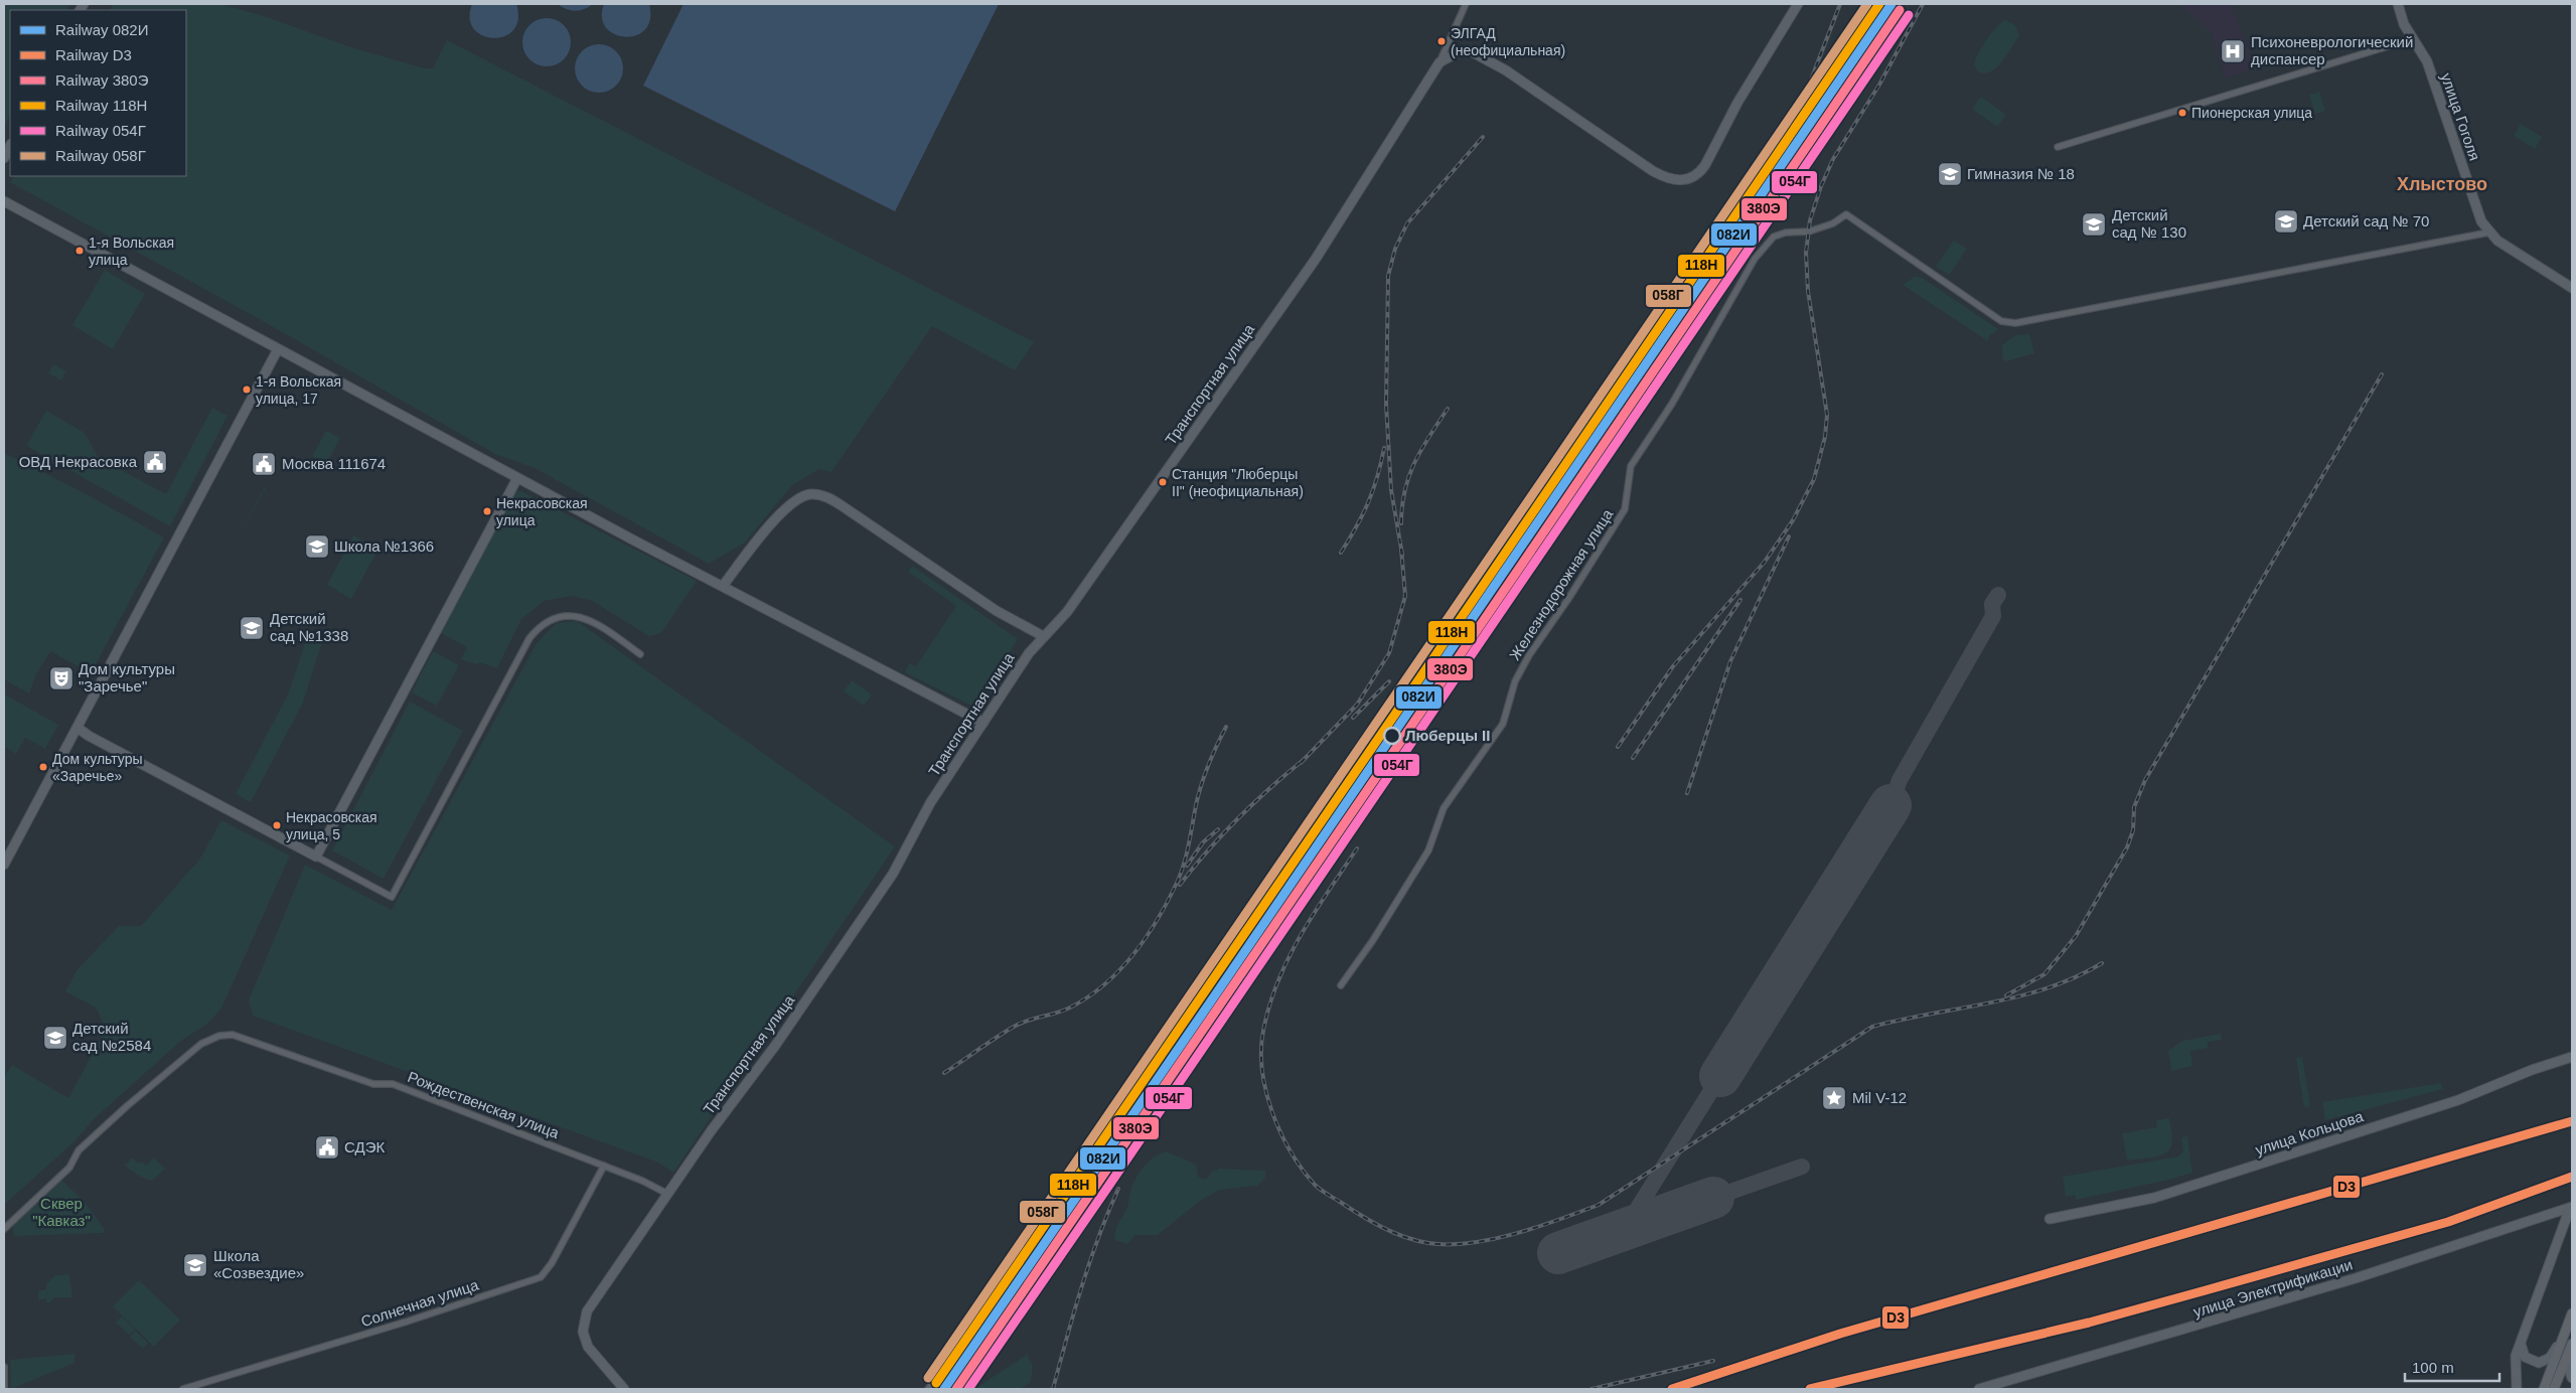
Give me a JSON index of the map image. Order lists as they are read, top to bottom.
{
  "streets": {
    "street": [
      "улица Гоголя",
      "Транспортная улица",
      "Железнодорожная улица",
      "Рождественская улица",
      "улица Кольцова",
      "улица Электрификации",
      "Солнечная улица"
    ]
  },
  "crossings": [
    ["улица Гоголя", "Железнодорожная улица"],
    ["Транспортная улица", "Рождественская улица"],
    ["Рождественская улица", "Солнечная улица"]
  ],
  "districts": ["Хлыстово"],
  "parks": ["Сквер \"Кавказ\""],
  "places": {
    "other": [
      "ЭЛГАД (неофициальная)",
      "Пионерская улица",
      "1-я Вольская улица",
      "1-я Вольская улица, 17",
      "Станция \"Люберцы II\" (неофициальная)",
      "Некрасовская улица",
      "Люберцы II",
      "Дом культуры «Заречье»",
      "Некрасовская улица, 5"
    ],
    "hospital": ["Психоневрологический диспансер"],
    "school or university": [
      "Гимназия № 18",
      "Детский сад № 70",
      "Детский сад № 130",
      "Школа №1366",
      "Детский сад №1338",
      "Детский сад №2584",
      "Школа «Созвездие»"
    ],
    "public building": ["ОВД Некрасовка", "Москва 111674", "СДЭК"],
    "theatre": ["Дом культуры \"Заречье\""],
    "place": ["Mil V-12"]
  },
  "lines": [
    "rail line 082И",
    "rail line 118Н",
    "rail line 058Г",
    "rail line 380Э",
    "rail line 054Г",
    "rail line D3"
  ],
  "legend": [
    "Railway 082И",
    "Railway D3",
    "Railway 380Э",
    "Railway 118Н",
    "Railway 054Г",
    "Railway 058Г"
  ],
  "scale_bar": "100 m"
}
